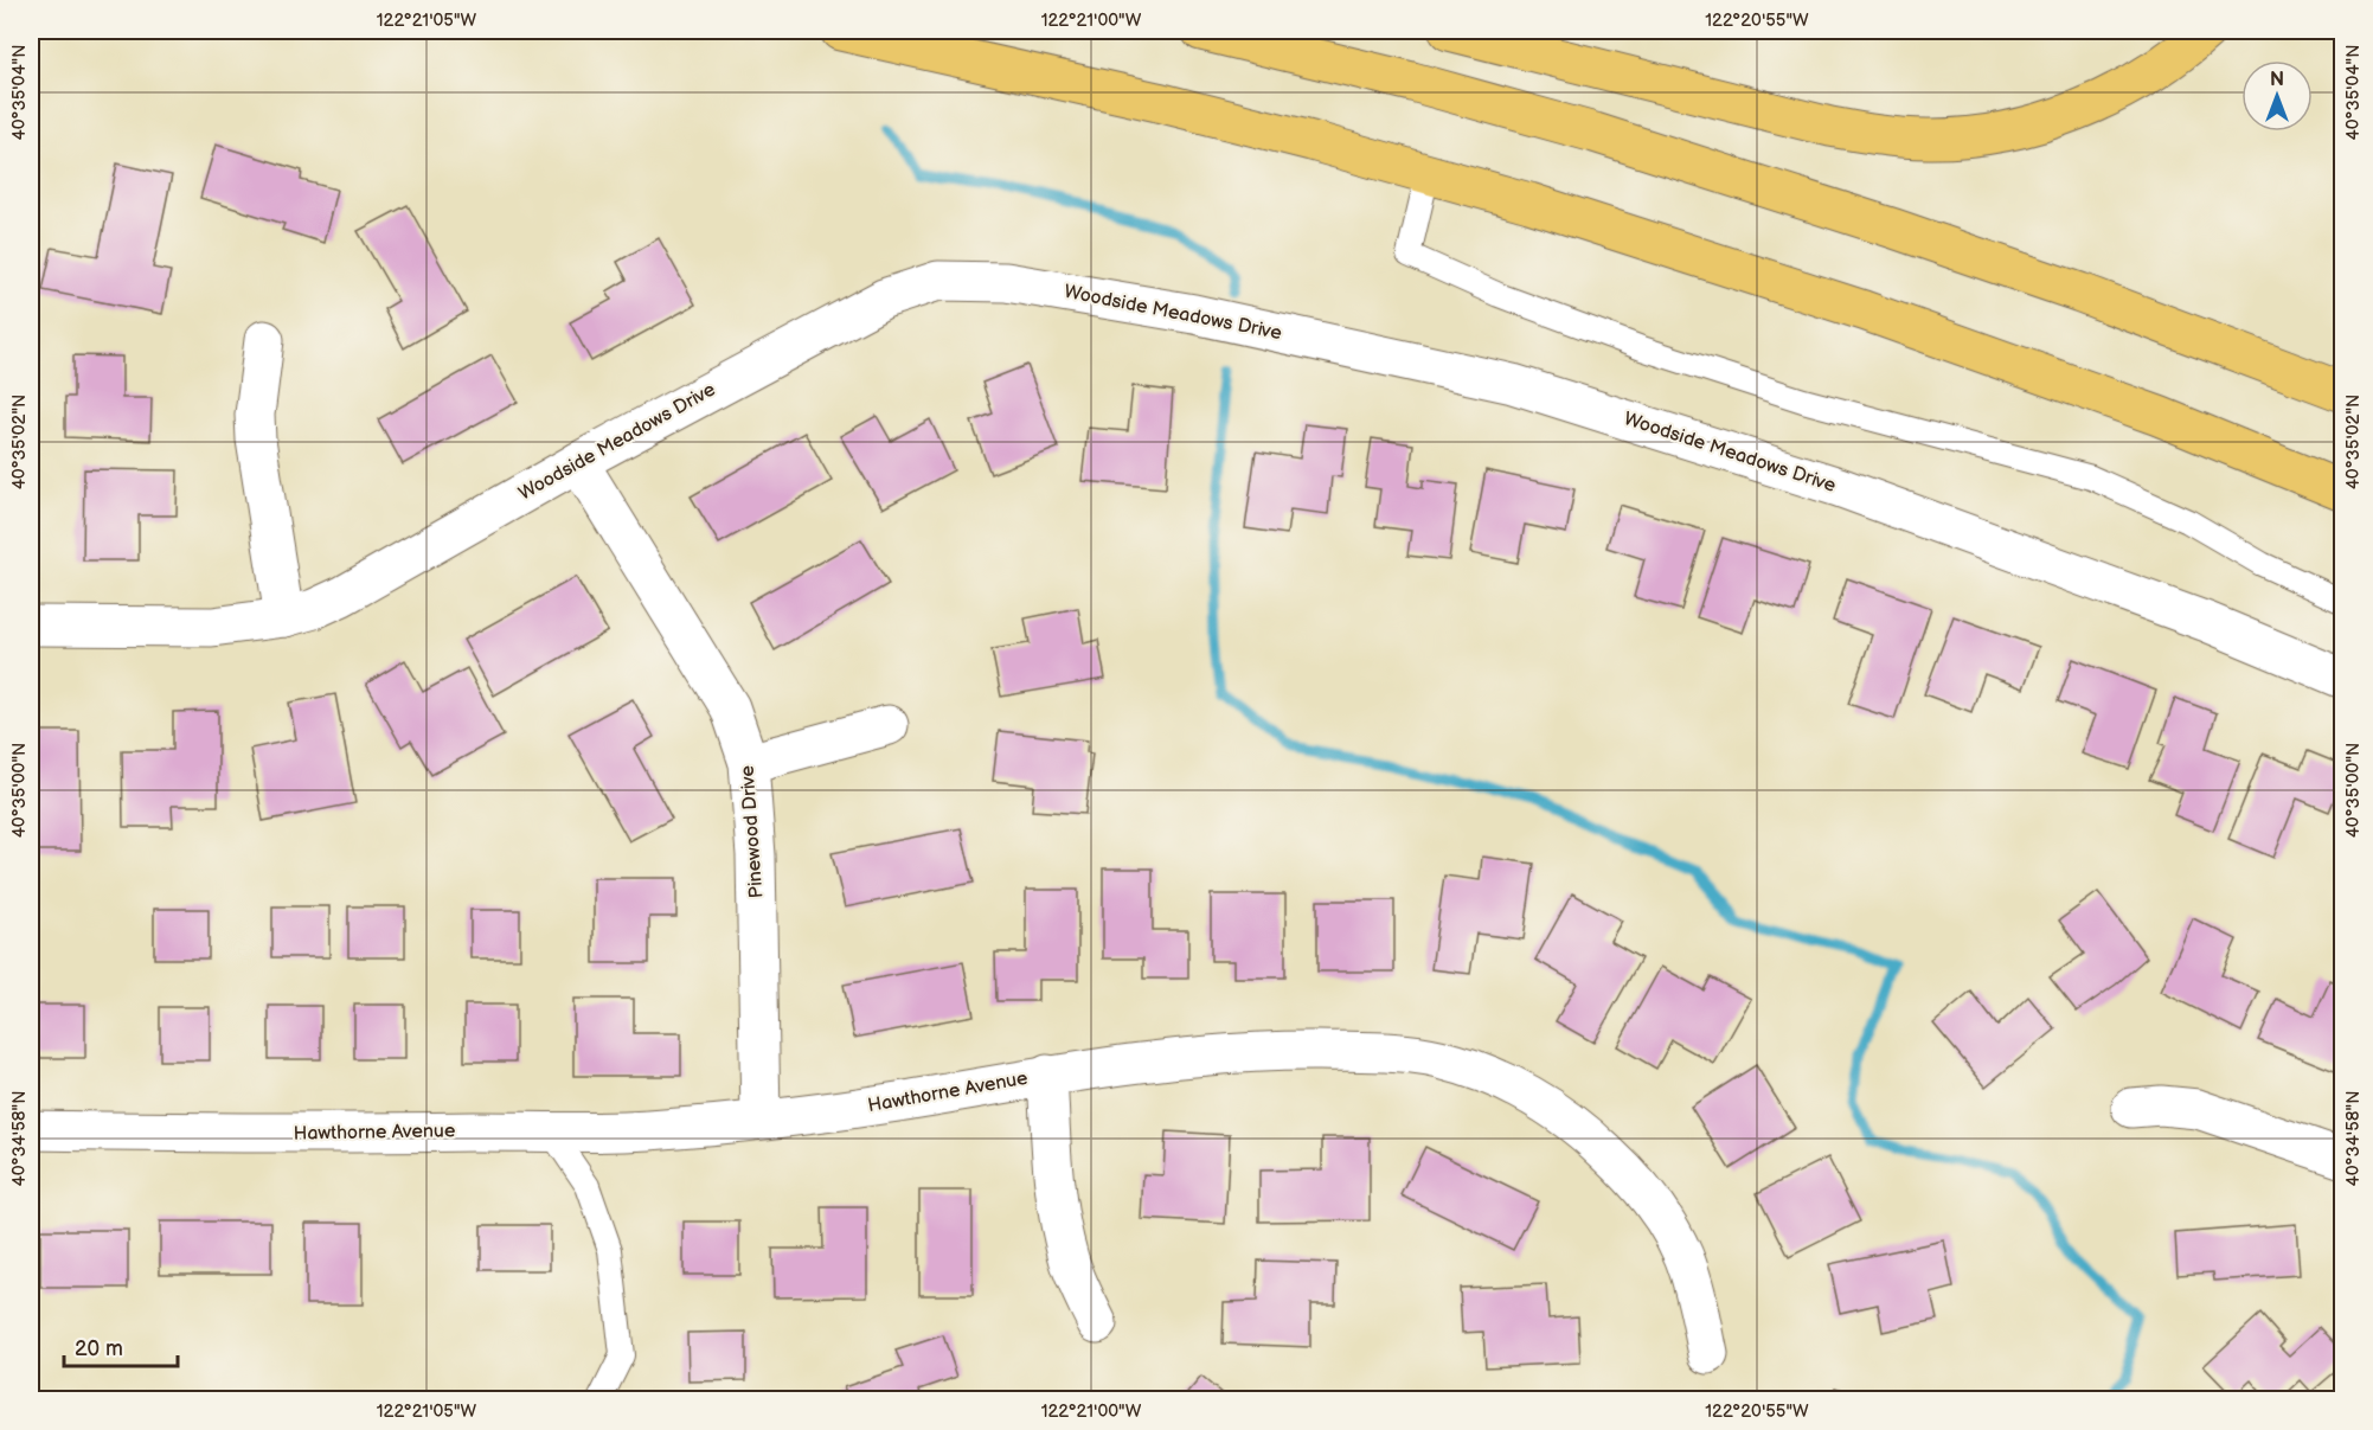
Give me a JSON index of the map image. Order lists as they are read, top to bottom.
{
  "streets": {
    "street": ["Woodside Meadows Drive", "Pinewood Drive", "Hawthorne Avenue"]
  },
  "crossings": [
    ["Woodside Meadows Drive", "Pinewood Drive"],
    ["Pinewood Drive", "Hawthorne Avenue"]
  ],
  "scale_bar": "20 m",
  "north": "top",
  "coordinates": [
    "122°21'05\"W",
    "122°21'00\"W",
    "122°20'55\"W",
    "40°35'04\"N",
    "40°35'02\"N",
    "40°35'00\"N",
    "40°34'58\"N"
  ]
}
